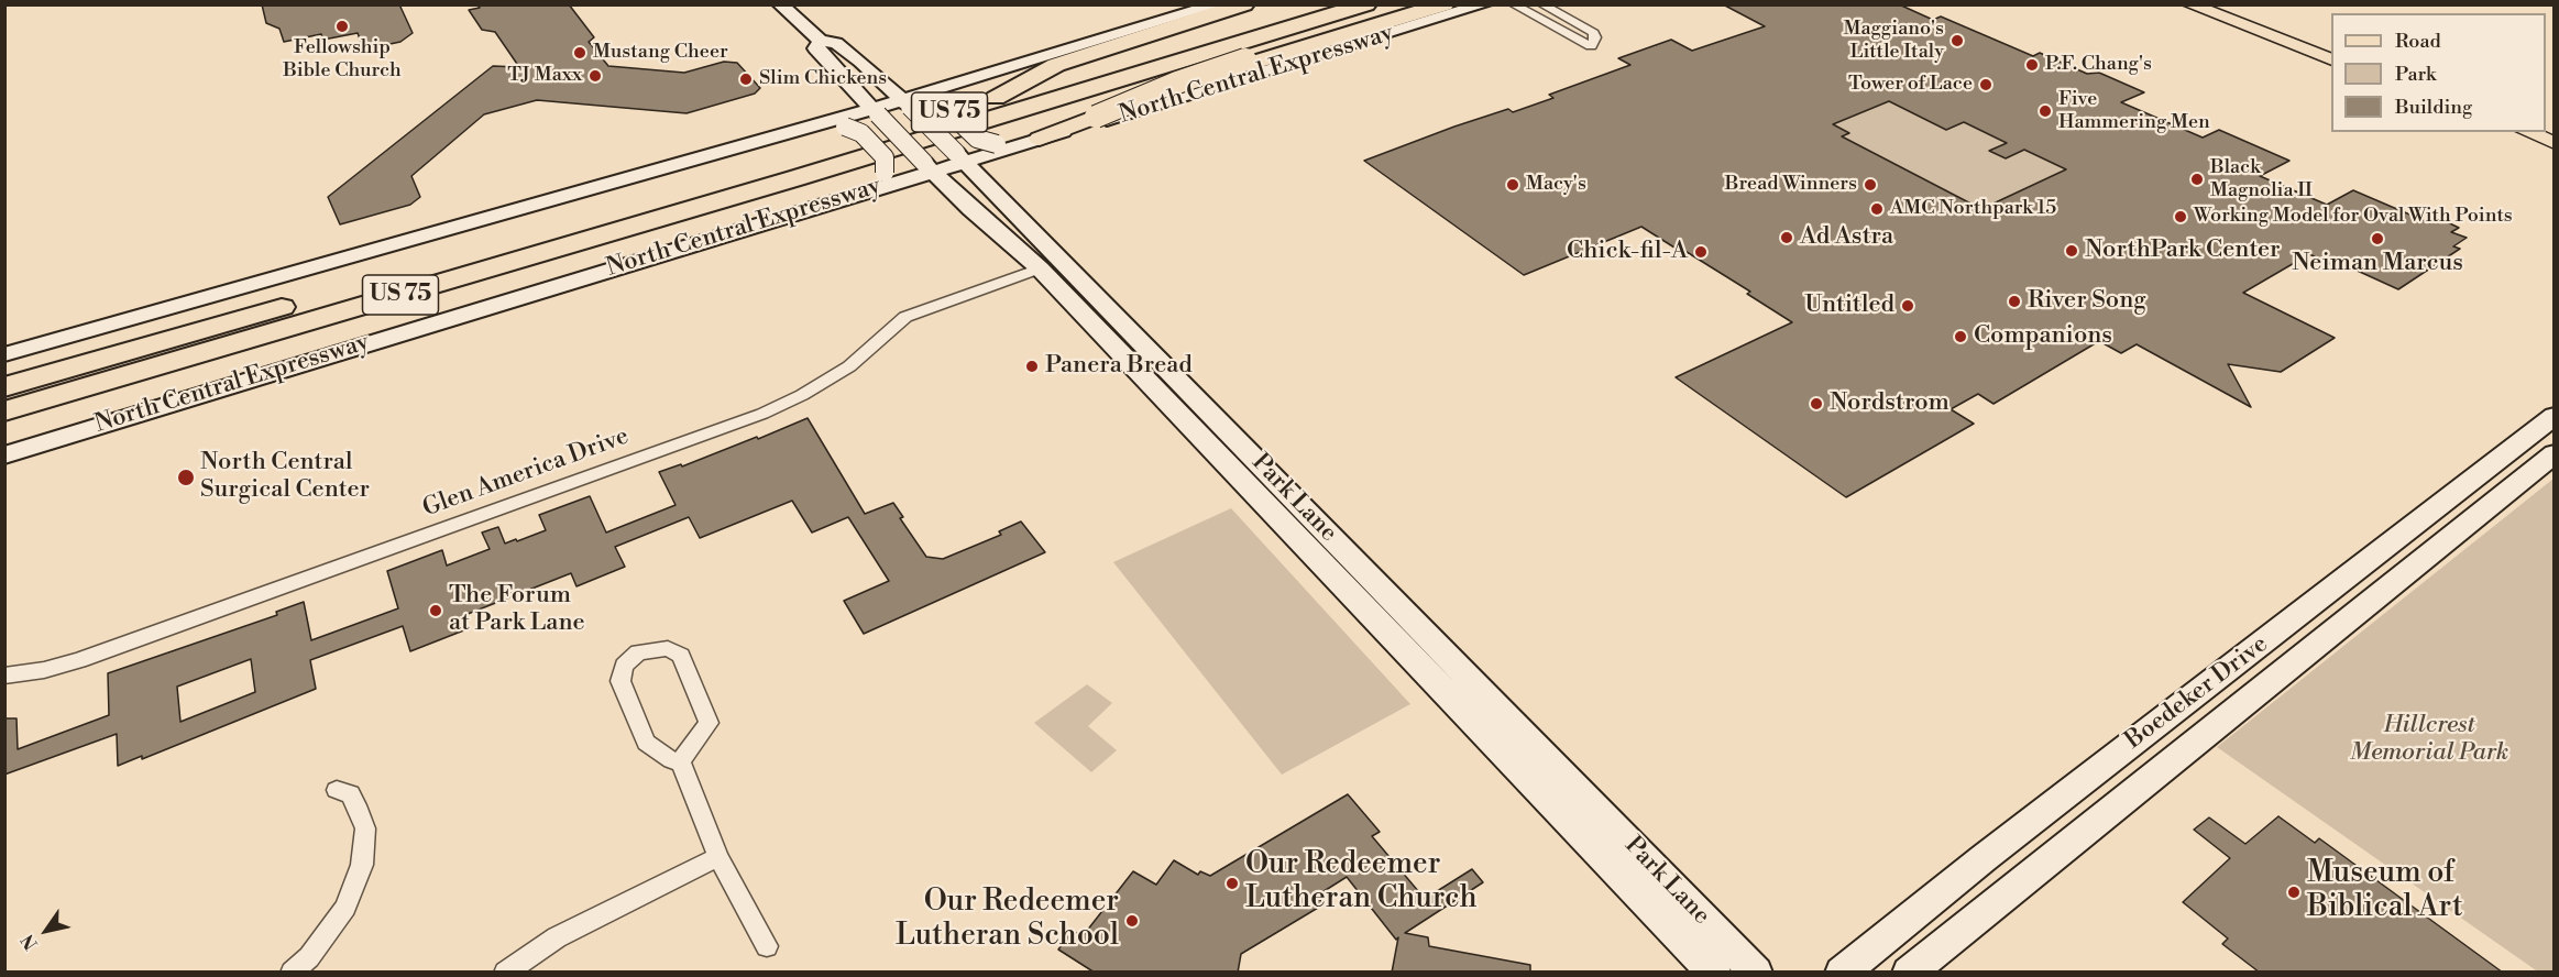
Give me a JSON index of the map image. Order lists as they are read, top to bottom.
{
  "streets": {
    "highway": ["North Central Expressway", "US 75"],
    "main road": ["Park Lane", "Boedeker Drive"],
    "street": ["Glen America Drive"]
  },
  "crossings": [
    ["North Central Expressway", "Park Lane"],
    ["Glen America Drive", "Park Lane"]
  ],
  "parks": ["Hillcrest Memorial Park"],
  "places": [
    "Fellowship Bible Church",
    "Maggiano's Little Italy",
    "Mustang Cheer",
    "P.F. Chang's",
    "TJ Maxx",
    "Slim Chickens",
    "Tower of Lace",
    "Five Hammering Men",
    "Black Magnolia II",
    "Macy's",
    "Bread Winners",
    "AMC Northpark 15",
    "Working Model for Oval With Points",
    "Ad Astra",
    "Neiman Marcus",
    "NorthPark Center",
    "Chick-fil-A",
    "River Song",
    "Untitled",
    "Companions",
    "Panera Bread",
    "Nordstrom",
    "North Central Surgical Center",
    "The Forum at Park Lane",
    "Our Redeemer Lutheran Church",
    "Museum of Biblical Art",
    "Our Redeemer Lutheran School"
  ],
  "legend": ["Road", "Park", "Building"],
  "north": "bottom left"
}
